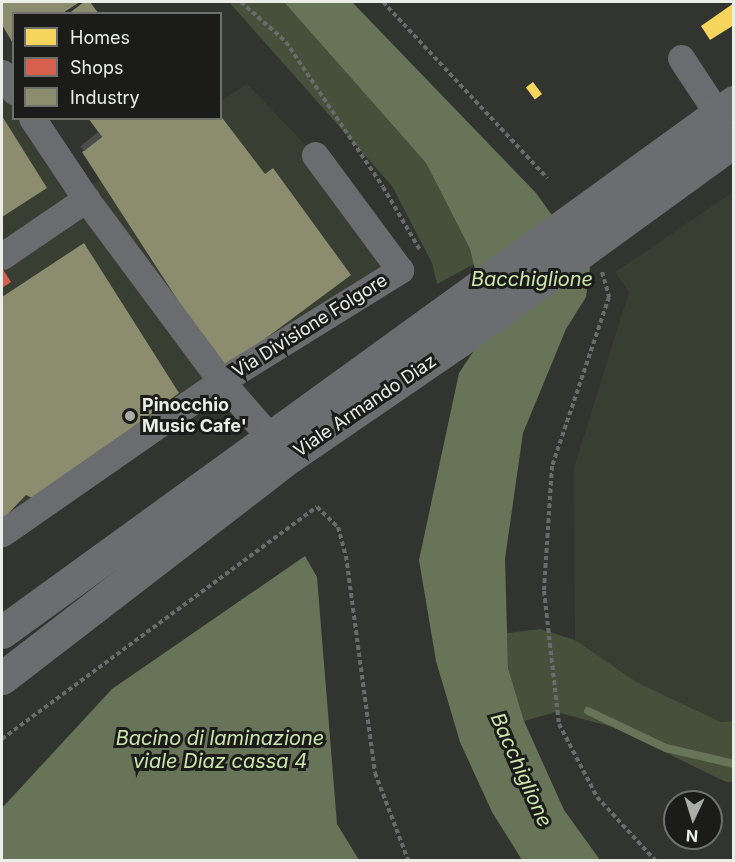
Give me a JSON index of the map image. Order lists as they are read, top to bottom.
{
  "streets": {
    "main road": ["Viale Armando Diaz"],
    "street": ["Via Divisione Folgore"]
  },
  "crossings": [
    ["Via Divisione Folgore", "Viale Armando Diaz"]
  ],
  "water": ["Bacchiglione", "Bacino di laminazione viale Diaz cassa 4"],
  "places": ["Pinocchio Music Cafe'"],
  "legend": ["Homes", "Shops", "Industry"],
  "north": "bottom"
}
